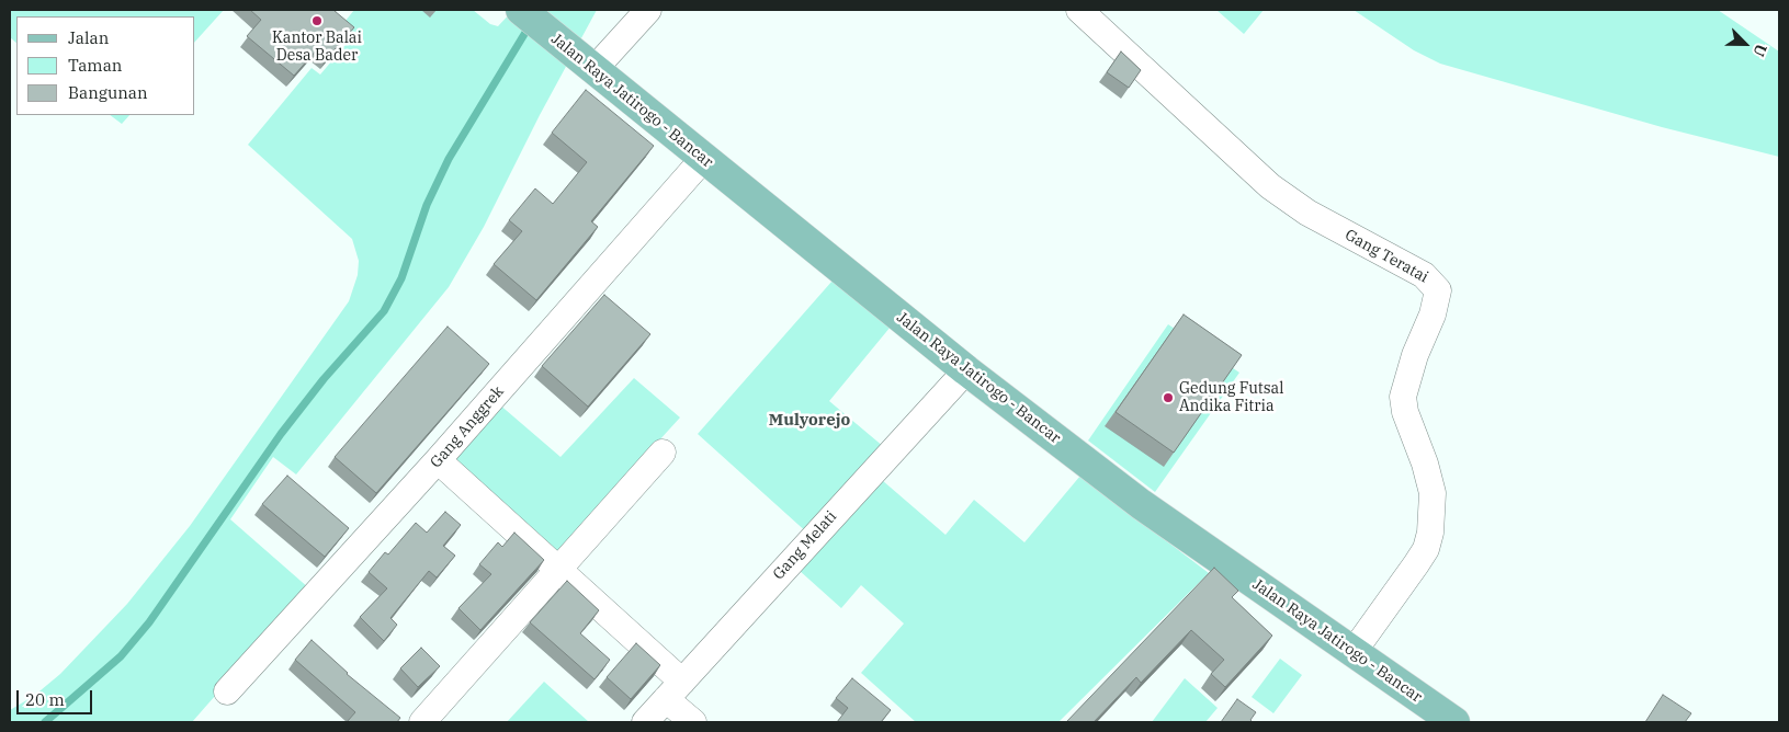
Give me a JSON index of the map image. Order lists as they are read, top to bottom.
{
  "streets": {
    "main road": ["Jalan Raya Jatirogo - Bancar"],
    "street": ["Gang Teratai", "Gang Anggrek", "Gang Melati"]
  },
  "crossings": [
    ["Jalan Raya Jatirogo - Bancar", "Gang Teratai"],
    ["Jalan Raya Jatirogo - Bancar", "Gang Anggrek"],
    ["Jalan Raya Jatirogo - Bancar", "Gang Melati"]
  ],
  "districts": ["Mulyorejo"],
  "places": ["Kantor Balai Desa Bader", "Gedung Futsal Andika Fitria"],
  "legend": ["Jalan", "Taman", "Bangunan"],
  "scale_bar": "20 m",
  "north": "bottom right"
}
